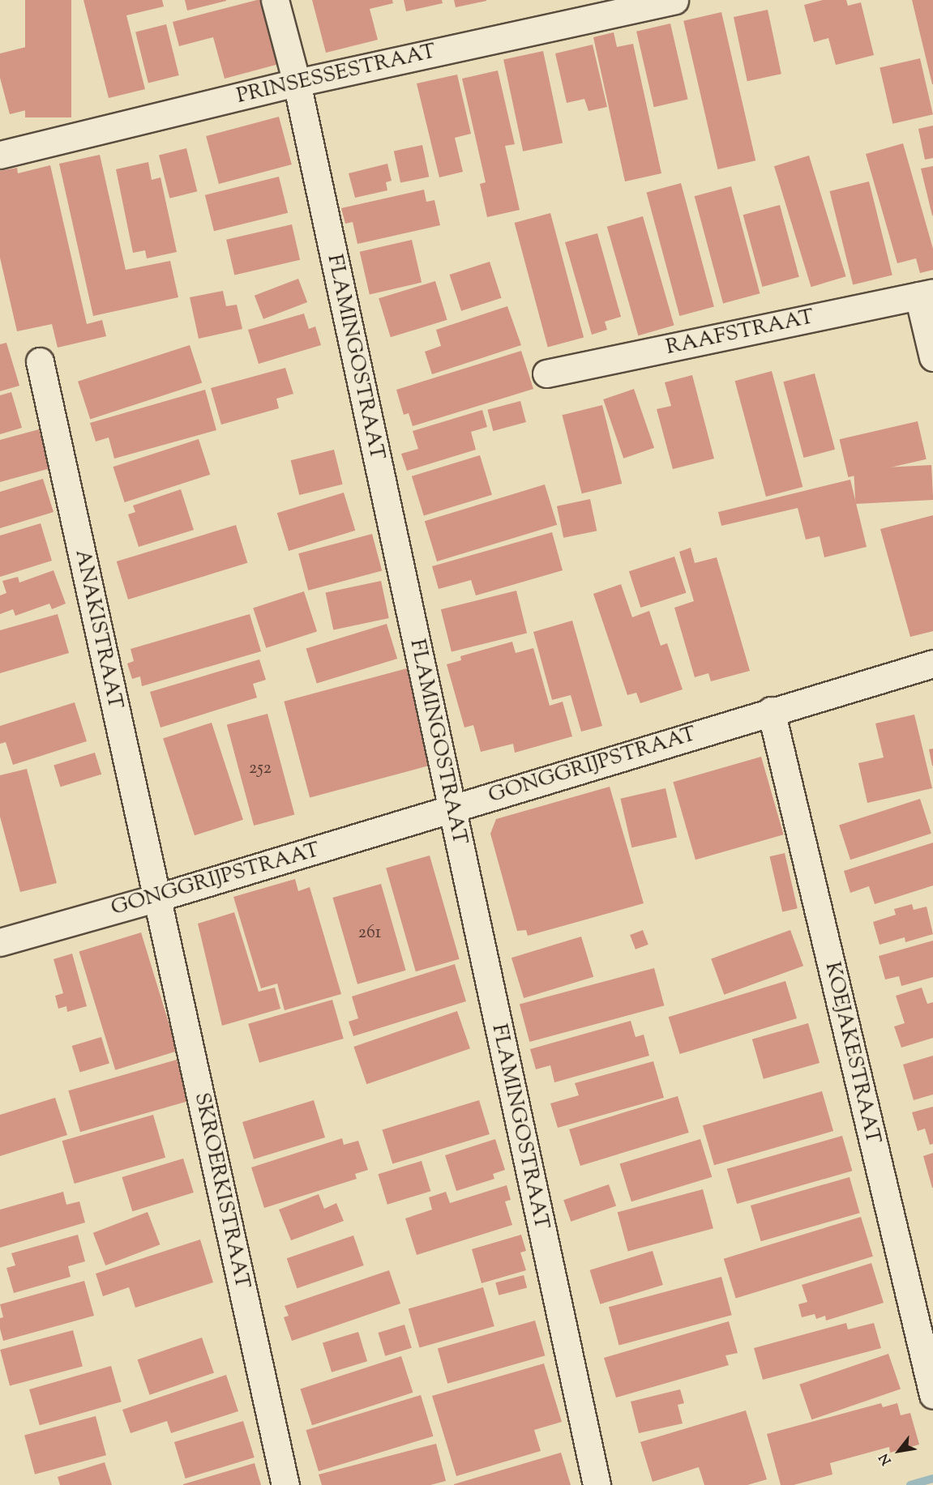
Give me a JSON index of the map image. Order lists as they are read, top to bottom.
{
  "streets": {
    "street": [
      "PRINSESSESTRAAT",
      "RAAFSTRAAT",
      "FLAMINGOSTRAAT",
      "ANAKISTRAAT",
      "GONGGRIJPSTRAAT",
      "KOEJAKESTRAAT",
      "SKROERKISTRAAT"
    ]
  },
  "crossings": [
    ["PRINSESSESTRAAT", "FLAMINGOSTRAAT"],
    ["FLAMINGOSTRAAT", "GONGGRIJPSTRAAT"],
    ["ANAKISTRAAT", "GONGGRIJPSTRAAT"],
    ["ANAKISTRAAT", "SKROERKISTRAAT"],
    ["GONGGRIJPSTRAAT", "KOEJAKESTRAAT"],
    ["GONGGRIJPSTRAAT", "SKROERKISTRAAT"]
  ],
  "house_numbers": ["252", "261"],
  "north": "bottom left"
}
